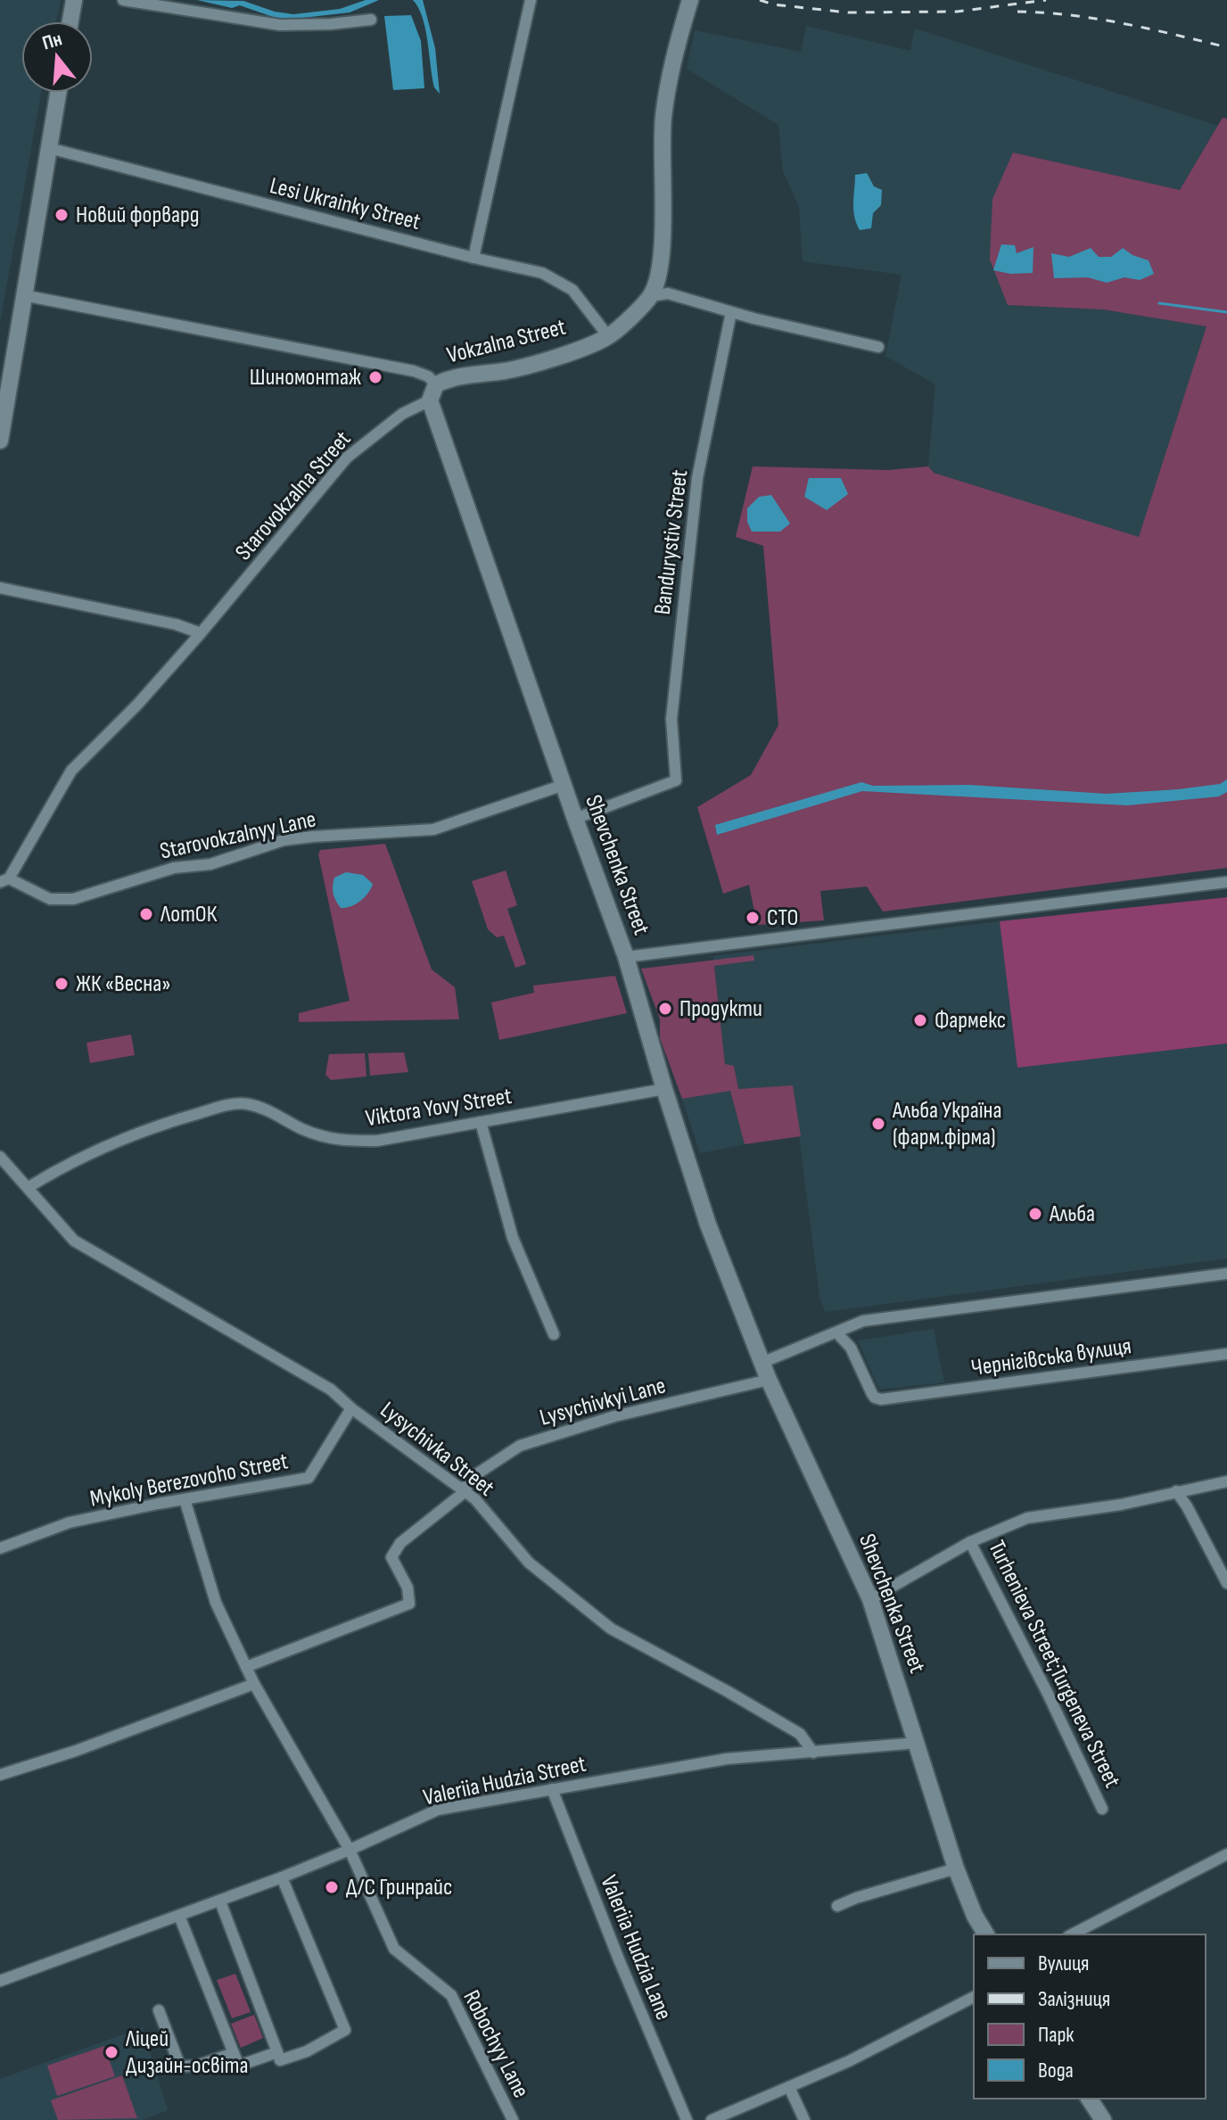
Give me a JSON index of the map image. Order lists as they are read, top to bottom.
{
  "streets": {
    "main road": ["Vokzalna Street", "Shevchenka Street"],
    "street": [
      "Lesi Ukrainky Street",
      "Starovokzalna Street",
      "Bandurystiv Street",
      "Starovokzalnyy Lane",
      "Viktora Yovy Street",
      "Чернігівська вулиця",
      "Lysychivkyi Lane",
      "Lysychivka Street",
      "Mykoly Berezovoho Street",
      "Turhenieva Street;Turgeneva Street",
      "Valeriia Hudzia Street",
      "Valeriia Hudzia Lane",
      "Robochyy Lane"
    ]
  },
  "crossings": [
    ["Lesi Ukrainky Street", "Vokzalna Street"],
    ["Vokzalna Street", "Starovokzalna Street"],
    ["Vokzalna Street", "Shevchenka Street"],
    ["Starovokzalna Street", "Starovokzalnyy Lane"],
    ["Starovokzalna Street", "Shevchenka Street"],
    ["Bandurystiv Street", "Shevchenka Street"],
    ["Starovokzalnyy Lane", "Shevchenka Street"],
    ["Shevchenka Street", "Viktora Yovy Street"],
    ["Shevchenka Street", "Lysychivkyi Lane"],
    ["Shevchenka Street", "Valeriia Hudzia Street"],
    ["Viktora Yovy Street", "Lysychivka Street"],
    ["Lysychivkyi Lane", "Lysychivka Street"],
    ["Lysychivkyi Lane", "Robochyy Lane"],
    ["Lysychivka Street", "Mykoly Berezovoho Street"],
    ["Lysychivka Street", "Valeriia Hudzia Street"],
    ["Mykoly Berezovoho Street", "Robochyy Lane"],
    ["Valeriia Hudzia Street", "Valeriia Hudzia Lane"],
    ["Valeriia Hudzia Street", "Robochyy Lane"]
  ],
  "places": [
    "Новий форвард",
    "Шиномонтаж",
    "ЛотОК",
    "СТО",
    "ЖК «Весна»",
    "Продукти",
    "Фармекс",
    "Альба Україна (фарм.фірма)",
    "Альба",
    "Д/С Гринрайс",
    "Ліцей Дизайн-освіта"
  ],
  "legend": [
    "Вулиця",
    "Залізниця",
    "Парк",
    "Вода"
  ],
  "north": "top"
}
